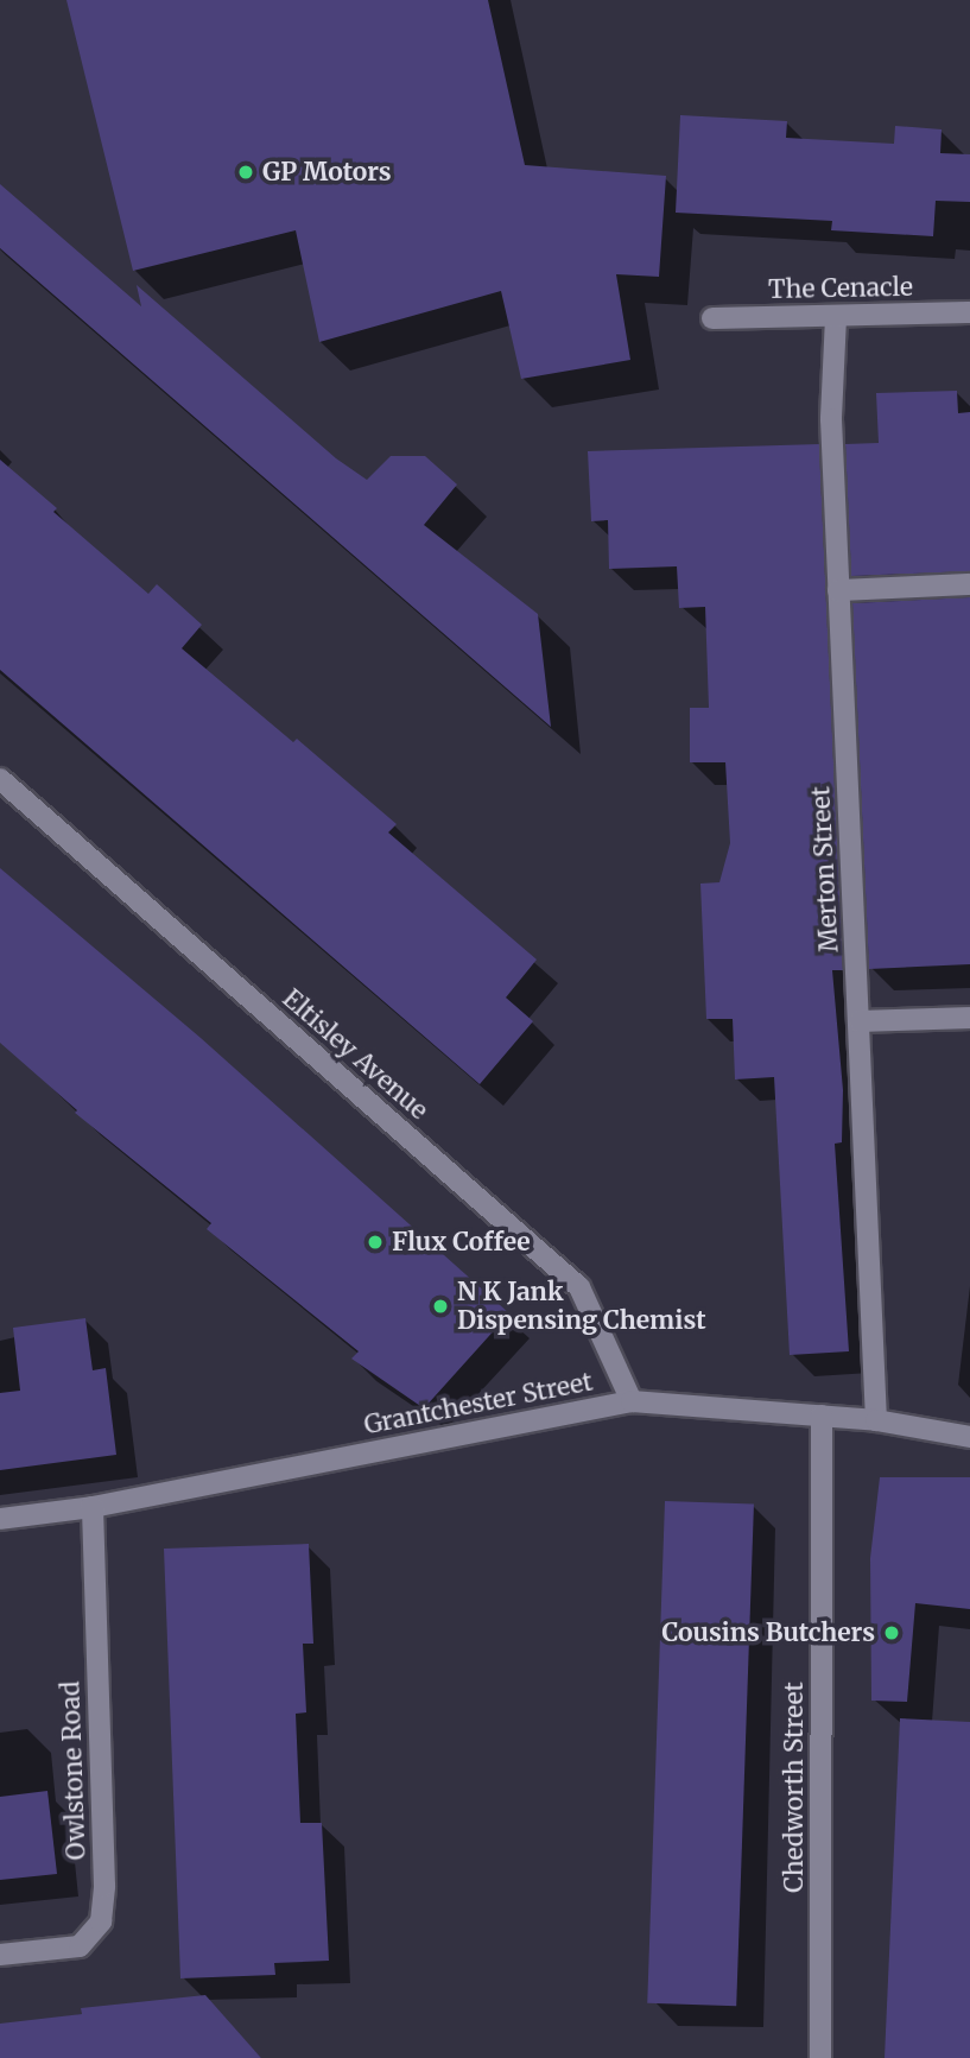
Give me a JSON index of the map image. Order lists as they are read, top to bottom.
{
  "streets": {
    "street": [
      "The Cenacle",
      "Merton Street",
      "Eltisley Avenue",
      "Grantchester Street",
      "Owlstone Road",
      "Chedworth Street"
    ]
  },
  "crossings": [
    ["The Cenacle", "Merton Street"],
    ["Merton Street", "Grantchester Street"],
    ["Eltisley Avenue", "Grantchester Street"],
    ["Grantchester Street", "Owlstone Road"],
    ["Grantchester Street", "Chedworth Street"]
  ],
  "places": [
    "GP Motors",
    "Flux Coffee",
    "N K Jank Dispensing Chemist",
    "Cousins Butchers"
  ]
}
